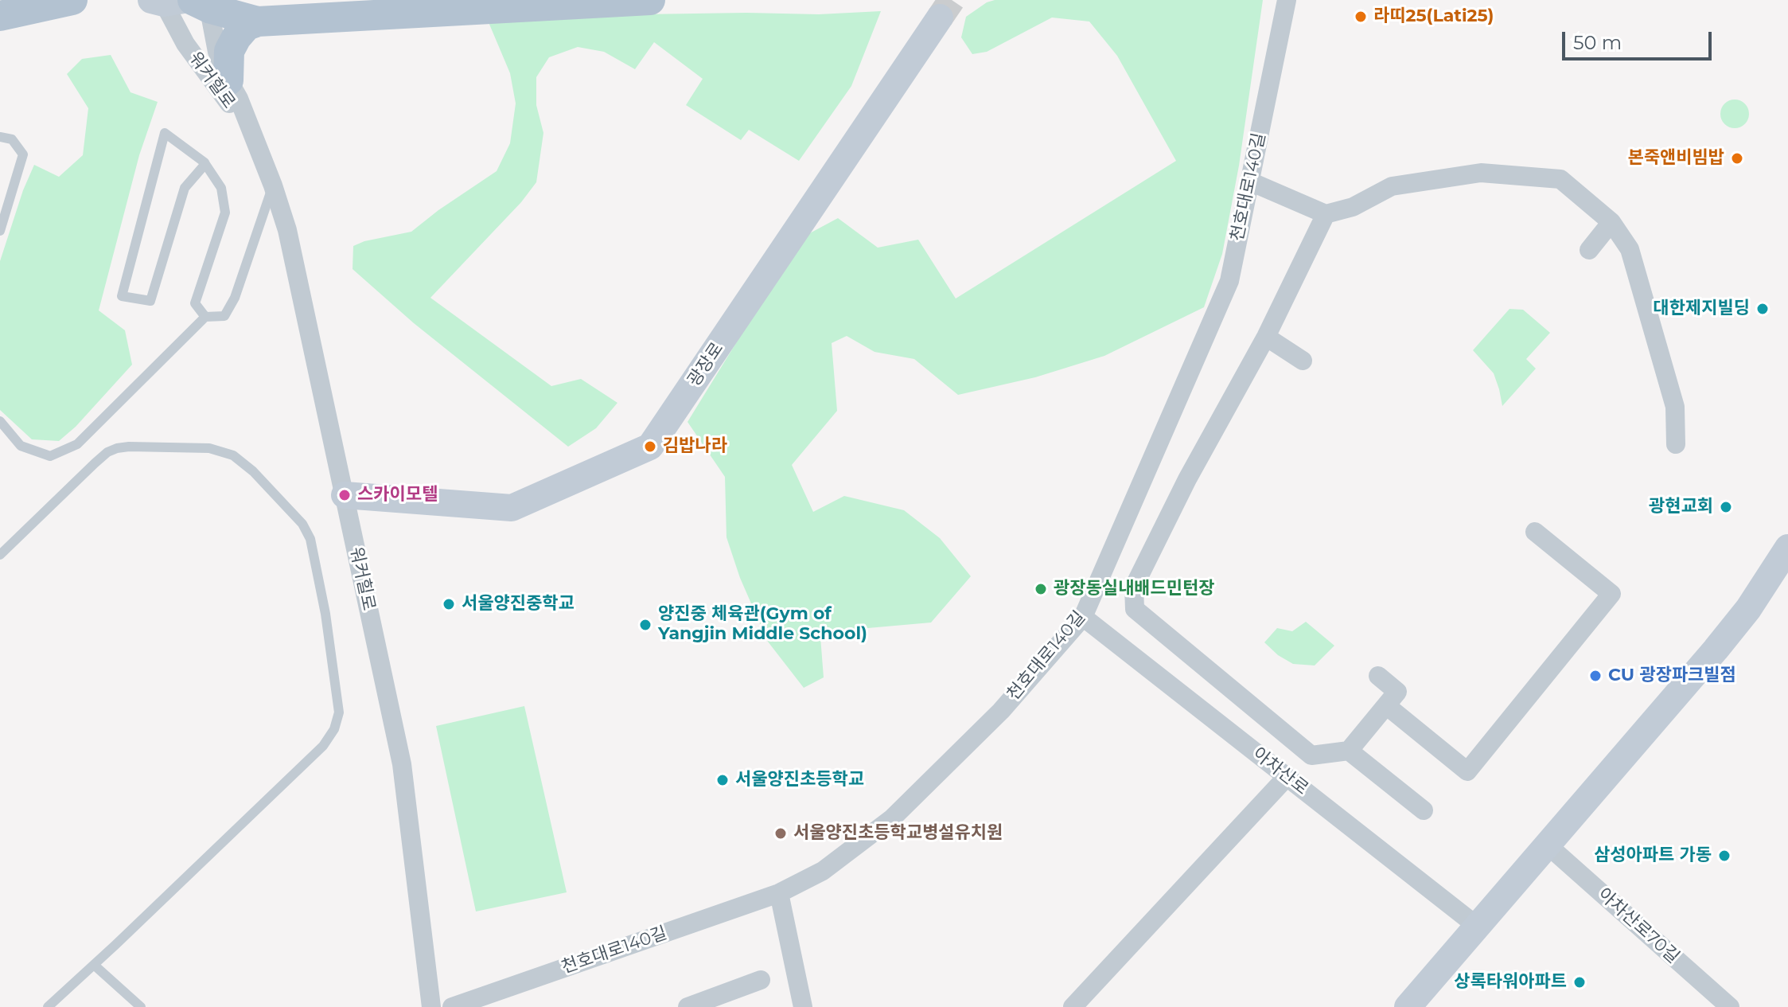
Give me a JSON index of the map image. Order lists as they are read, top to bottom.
{
  "streets": {
    "street": [
      "워커힐로",
      "천호대로140길",
      "광장로",
      "아차산로",
      "아차산로70길"
    ]
  },
  "crossings": [
    ["워커힐로", "광장로"],
    ["천호대로140길", "아차산로"]
  ],
  "places": [
    "라띠25(Lati25)",
    "본죽앤비빔밥",
    "대한제지빌딩",
    "김밥나라",
    "스카이모텔",
    "광현교회",
    "광장동실내배드민턴장",
    "서울양진중학교",
    "양진중 체육관(Gym of Yangjin Middle School)",
    "CU 광장파크빌점",
    "서울양진초등학교",
    "서울양진초등학교병설유치원",
    "삼성아파트 가동",
    "상록타워아파트"
  ],
  "scale_bar": "50 m"
}
